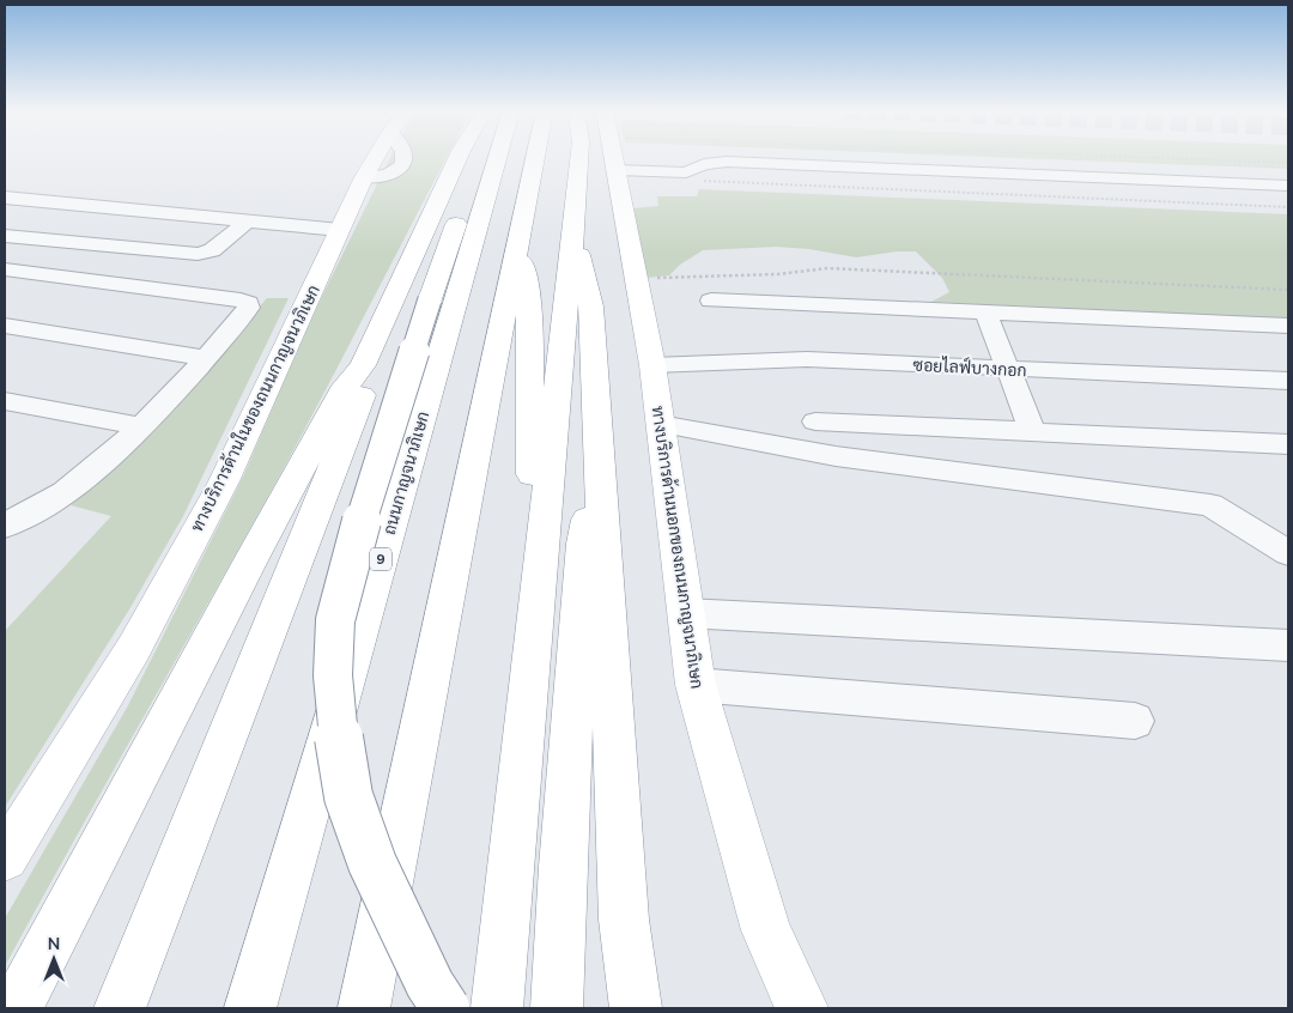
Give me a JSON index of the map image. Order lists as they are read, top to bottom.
{
  "streets": {
    "main road": [
      "ทางบริการด้านในของถนนกาญจนาภิเษก",
      "ถนนกาญจนาภิเษก",
      "ทางบริการด้านนอกของถนนกาญจนาภิเษก",
      "9"
    ],
    "street": ["ซอยไลฟ์บางกอก"]
  },
  "crossings": [
    ["ซอยไลฟ์บางกอก", "ทางบริการด้านนอกของถนนกาญจนาภิเษก"]
  ],
  "north": "top"
}
